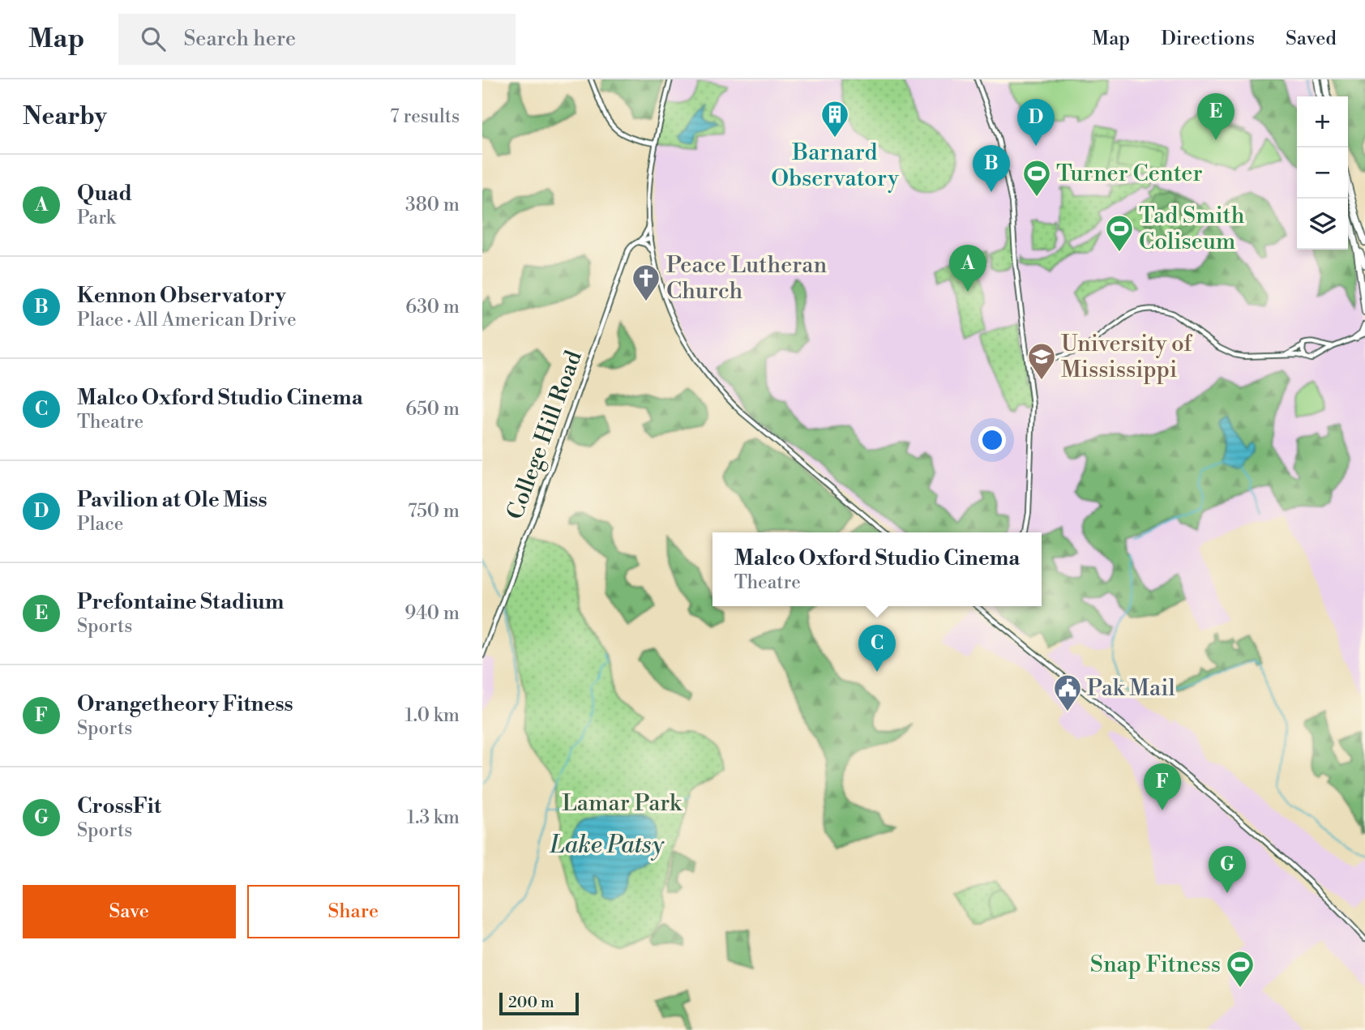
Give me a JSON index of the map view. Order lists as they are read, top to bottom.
{
  "streets": {
    "street": ["College Hill Road"]
  },
  "water": ["Lake Patsy"],
  "parks": ["Lamar Park"],
  "places": {
    "building": ["Barnard Observatory"],
    "sports": ["Turner Center", "Tad Smith Coliseum", "Snap Fitness"],
    "church": ["Peace Lutheran Church"],
    "school or university": ["University of Mississippi"],
    "public building": ["Pak Mail"]
  },
  "scale_bar": "200 m",
  "page": {
    "header": "Map",
    "search": "Search here",
    "nav": ["Map", "Directions", "Saved"],
    "heading": ["Nearby", "7 results"],
    "pins": [
      "E",
      "D",
      "B",
      "A",
      "C",
      "F",
      "G"
    ],
    "map_buttons": ["+", "−"],
    "list": [
      {
        "mark": "A",
        "name": "Quad",
        "note": "Park",
        "value": "380 m"
      },
      {
        "mark": "B",
        "name": "Kennon Observatory",
        "note": "Place · All American Drive",
        "value": "630 m"
      },
      {
        "mark": "C",
        "name": "Malco Oxford Studio Cinema",
        "note": "Theatre",
        "value": "650 m"
      },
      {
        "mark": "D",
        "name": "Pavilion at Ole Miss",
        "note": "Place",
        "value": "750 m"
      },
      {
        "mark": "E",
        "name": "Prefontaine Stadium",
        "note": "Sports",
        "value": "940 m"
      },
      {
        "mark": "F",
        "name": "Orangetheory Fitness",
        "note": "Sports",
        "value": "1.0 km"
      },
      {
        "mark": "G",
        "name": "CrossFit",
        "note": "Sports",
        "value": "1.3 km"
      }
    ],
    "popup": ["Malco Oxford Studio Cinema", "Theatre"],
    "buttons": ["Save", "Share"],
    "scale": "200 m"
  }
}
